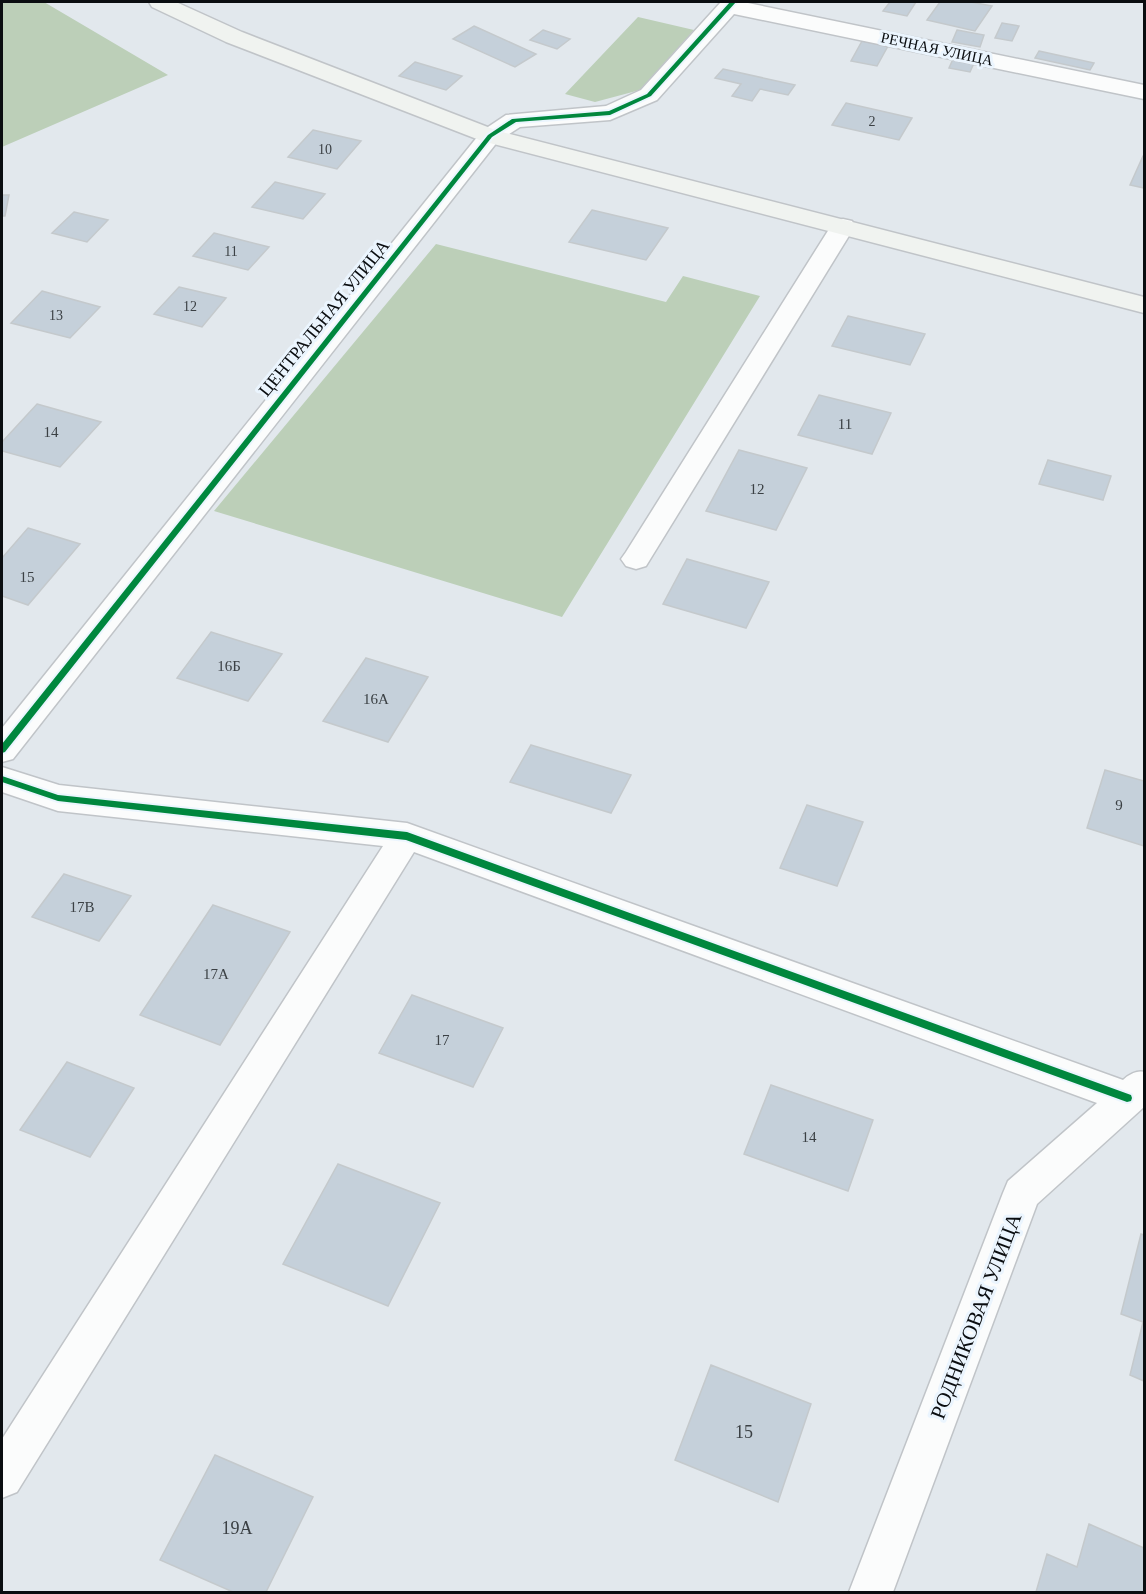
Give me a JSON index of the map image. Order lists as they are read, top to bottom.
{
  "streets": {
    "street": ["РЕЧНАЯ УЛИЦА", "ЦЕНТРАЛЬНАЯ УЛИЦА", "РОДНИКОВАЯ УЛИЦА"]
  },
  "crossings": [
    ["РЕЧНАЯ УЛИЦА", "ЦЕНТРАЛЬНАЯ УЛИЦА"]
  ],
  "house_numbers": [
    "2",
    "10",
    "11",
    "12",
    "13",
    "11",
    "14",
    "12",
    "15",
    "16Б",
    "16А",
    "9",
    "17В",
    "17А",
    "17",
    "14",
    "15",
    "19А"
  ]
}
